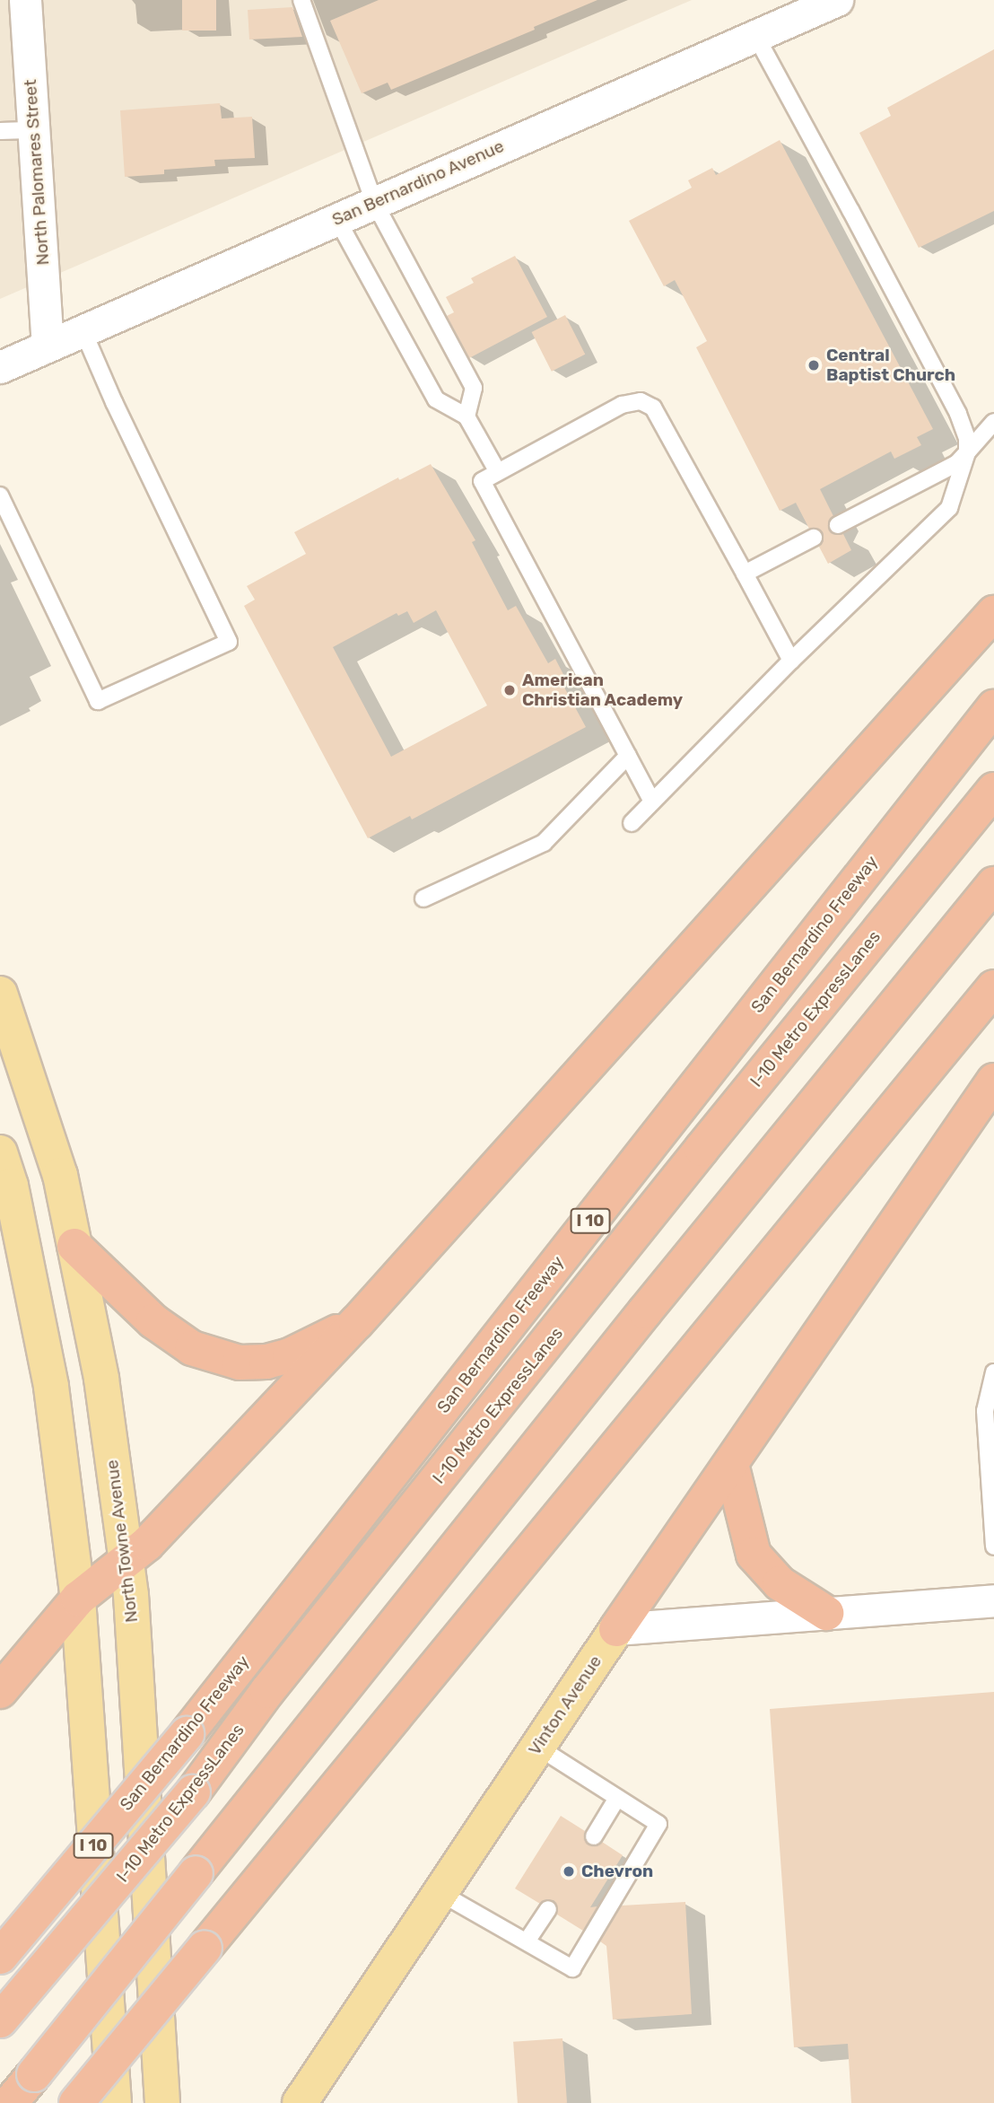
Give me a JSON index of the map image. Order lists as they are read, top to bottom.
{
  "streets": {
    "highway": ["San Bernardino Freeway", "I-10 Metro ExpressLanes", "I 10"],
    "main road": ["North Towne Avenue", "Vinton Avenue"],
    "street": ["North Palomares Street", "San Bernardino Avenue"]
  },
  "crossings": [
    ["North Palomares Street", "San Bernardino Avenue"]
  ],
  "places": ["Central Baptist Church", "American Christian Academy", "Chevron"]
}
